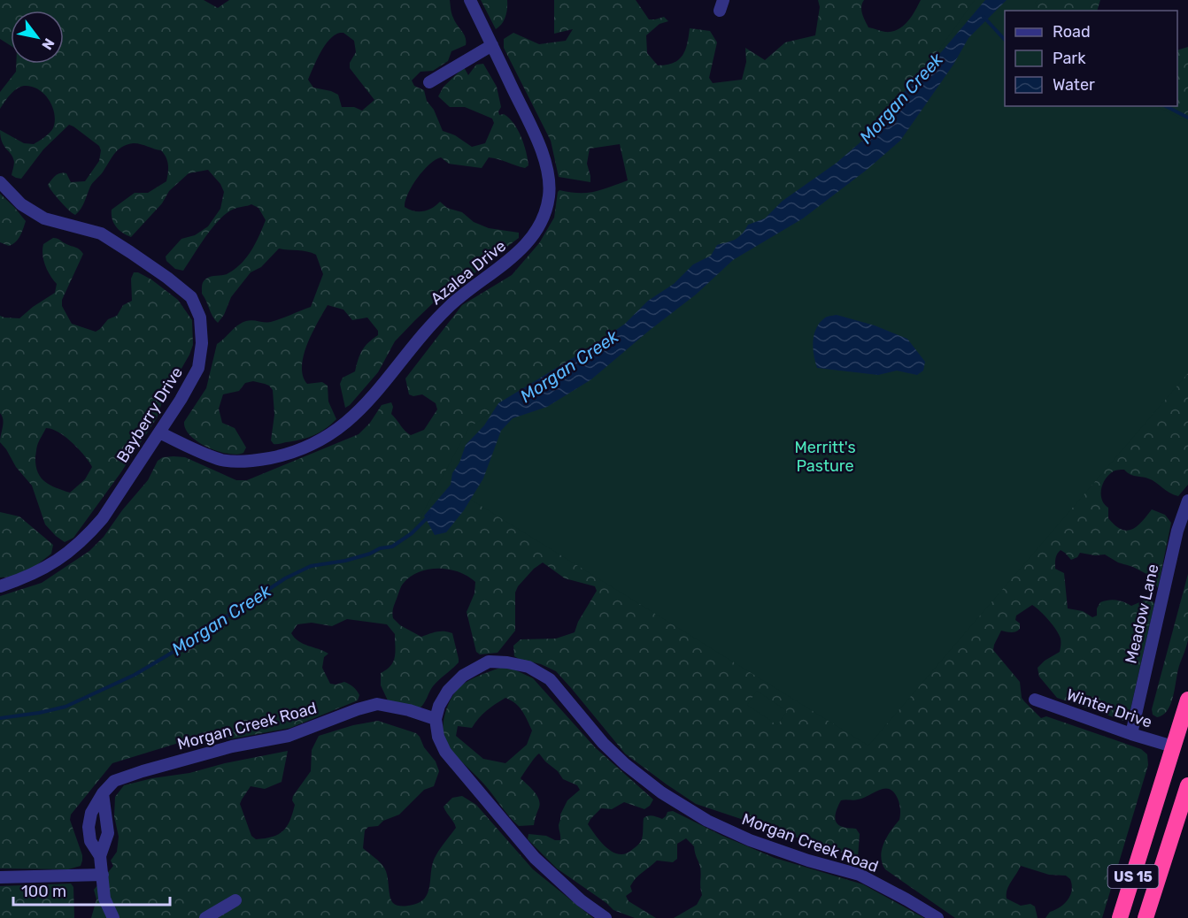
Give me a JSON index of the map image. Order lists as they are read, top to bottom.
{
  "streets": {
    "highway": ["US 15"],
    "street": [
      "Azalea Drive",
      "Bayberry Drive",
      "Meadow Lane",
      "Winter Drive",
      "Morgan Creek Road"
    ]
  },
  "crossings": [
    ["Azalea Drive", "Bayberry Drive"],
    ["Meadow Lane", "Winter Drive"],
    ["Winter Drive", "US 15"]
  ],
  "water": ["Morgan Creek"],
  "parks": ["Merritt's Pasture"],
  "legend": ["Road", "Park", "Water"],
  "scale_bar": "100 m",
  "north": "bottom right"
}
